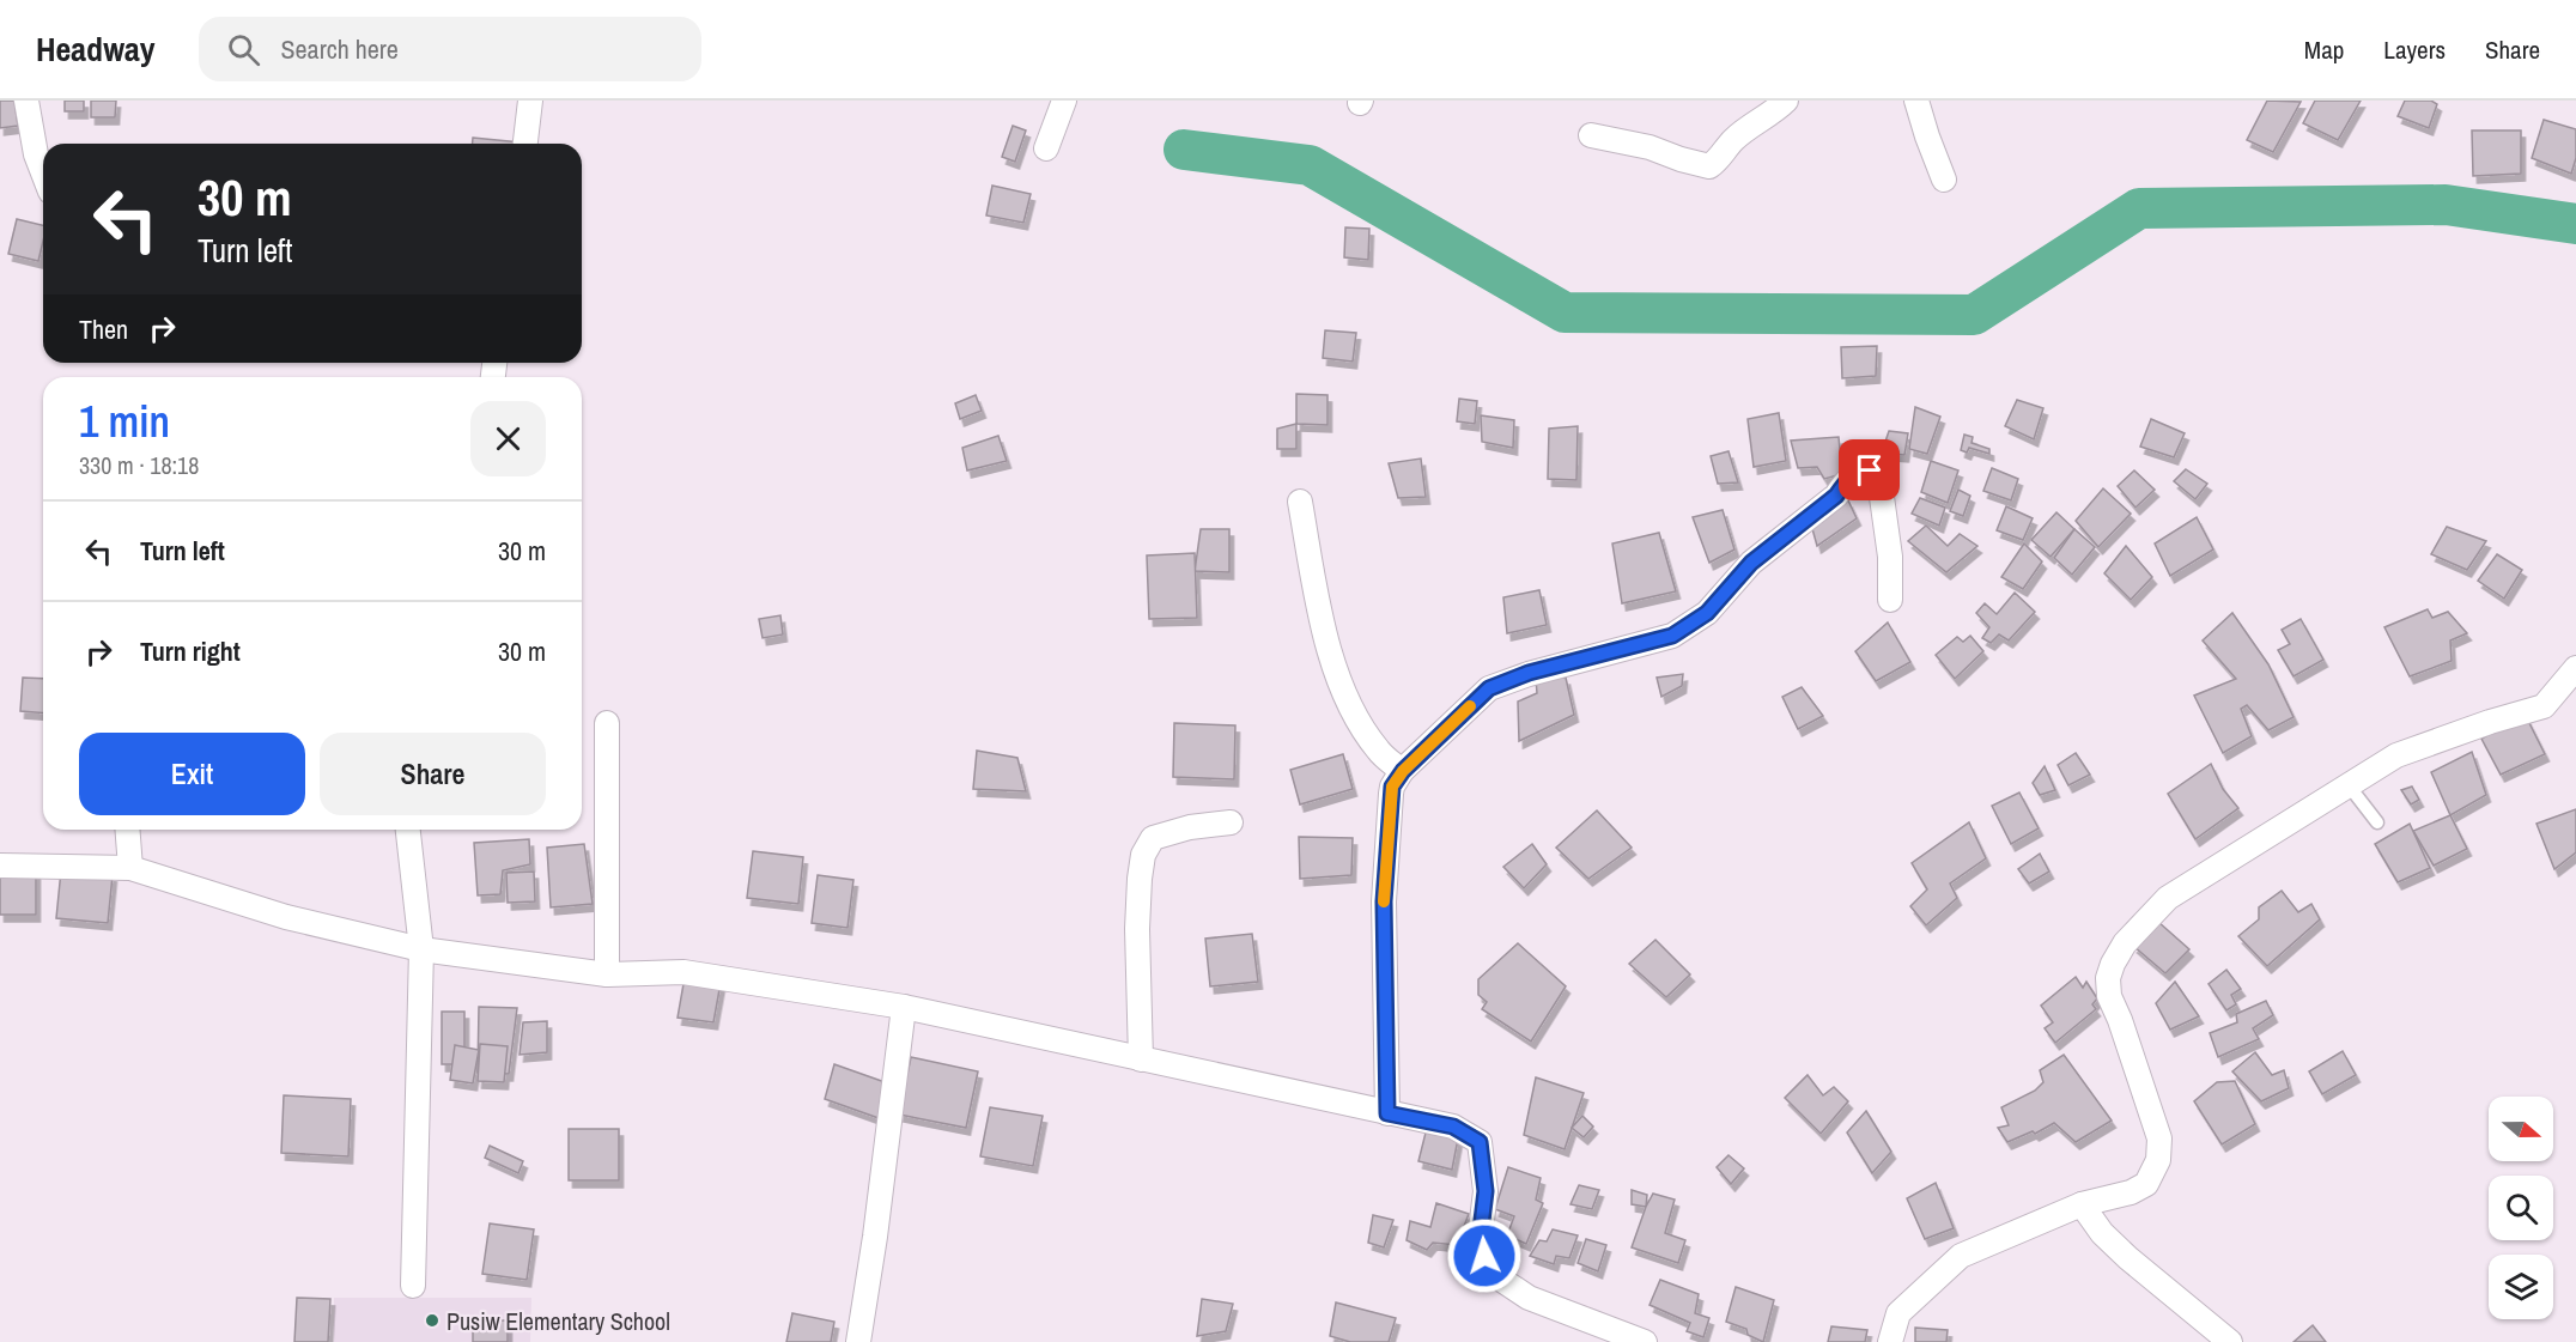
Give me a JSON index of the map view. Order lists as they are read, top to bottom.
{
  "places": ["Pusiw Elementary School"],
  "north": "right",
  "page": {
    "header": "Headway",
    "search": "Search here",
    "nav": ["Map", "Layers", "Share"],
    "turn": ["30 m", "Turn left"],
    "then": "Then",
    "heading": ["1 min", "330 m · 18:18"],
    "list": [
      {
        "name": "Turn left",
        "value": "30 m"
      },
      {
        "name": "Turn right",
        "value": "30 m"
      }
    ],
    "buttons": ["Exit", "Share"]
  }
}
